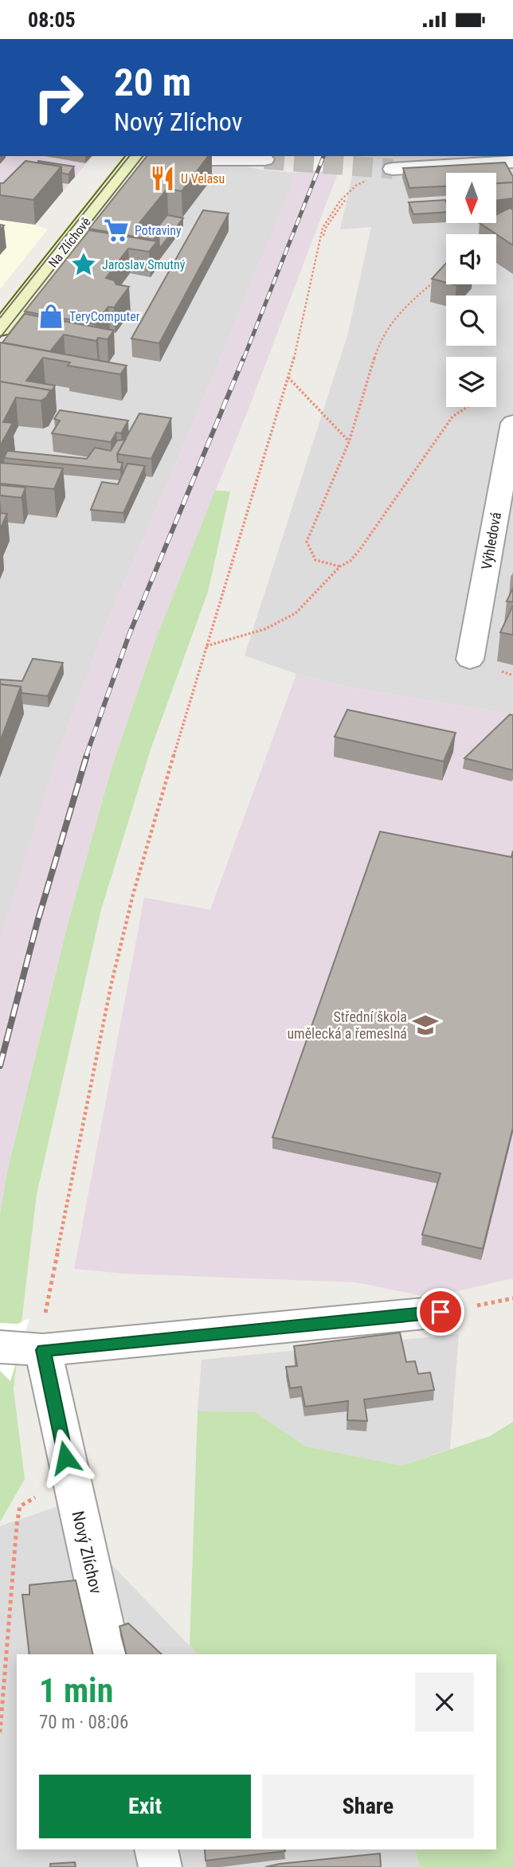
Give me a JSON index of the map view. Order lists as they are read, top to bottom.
{
  "streets": {
    "street": ["Na Zlíchově", "Výhledová", "Nový Zlíchov"]
  },
  "places": {
    "restaurant": ["U Velasu"],
    "supermarket": ["Potraviny"],
    "place": ["Jaroslav Smutný"],
    "shop": ["TeryComputer"],
    "school or university": ["Střední škola umělecká a řemeslná"]
  },
  "north": "bottom",
  "page": {
    "status": "08:05",
    "turn": ["20 m", "Nový Zlíchov"],
    "heading": ["1 min", "70 m · 08:06"],
    "buttons": ["Exit", "Share"]
  }
}
